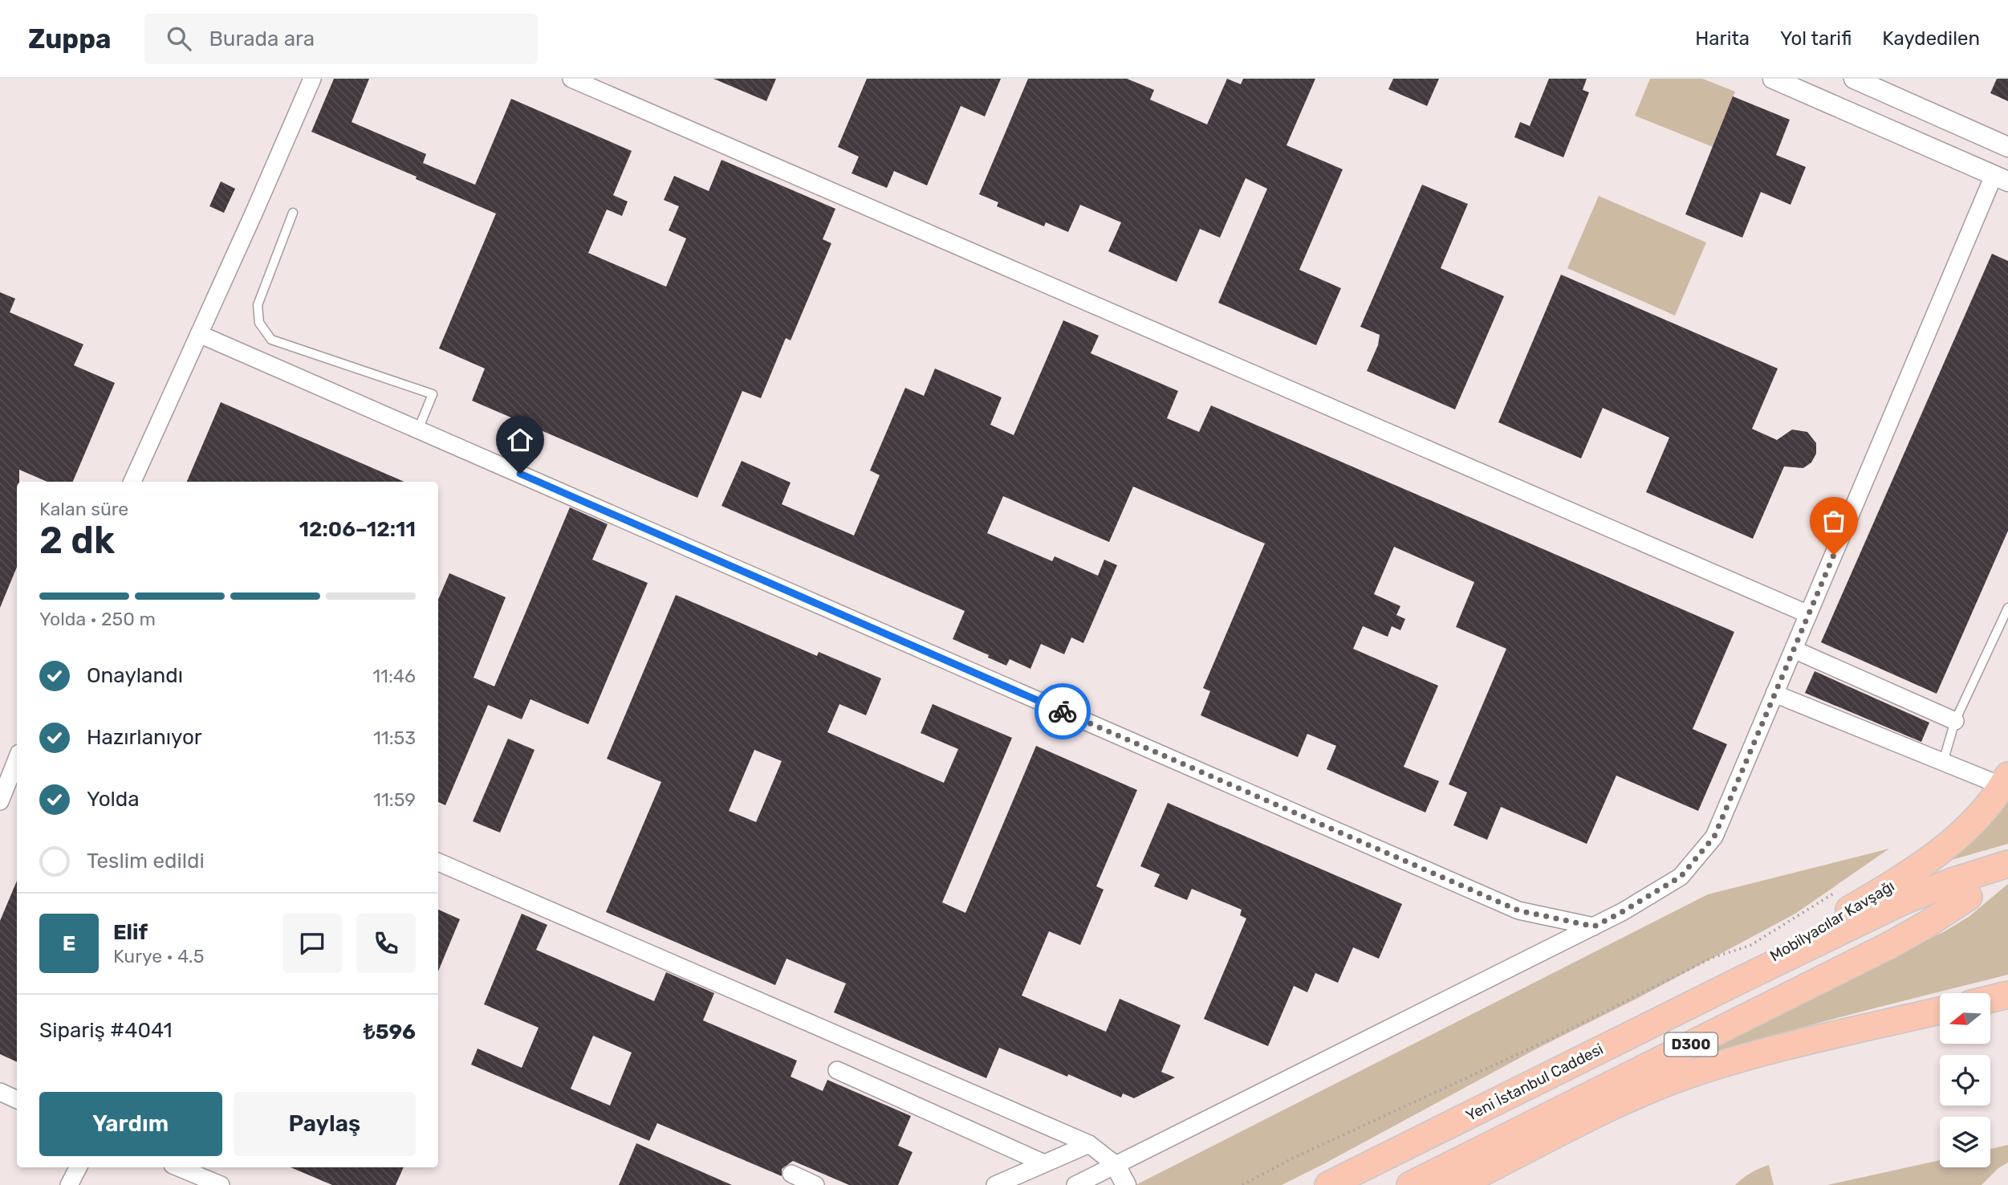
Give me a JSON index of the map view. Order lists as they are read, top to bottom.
{
  "streets": {
    "highway": ["Mobilyacılar Kavşağı", "D300", "Yeni İstanbul Caddesi"]
  },
  "crossings": [
    ["Mobilyacılar Kavşağı", "Yeni İstanbul Caddesi"]
  ],
  "north": "left",
  "page": {
    "header": "Zuppa",
    "search": "Burada ara",
    "nav": ["Harita", "Yol tarifi", "Kaydedilen"],
    "heading": ["2 dk", "Kalan süre", "12:06–12:11"],
    "panel": [
      "Elif",
      "Kurye · 4.5",
      "Sipariş #4041",
      "₺596"
    ],
    "bar": "Yolda · 250 m",
    "list": [
      ["Onaylandı", "11:46"],
      ["Hazırlanıyor", "11:53"],
      ["Yolda", "11:59"],
      "Teslim edildi"
    ],
    "round": "E",
    "buttons": ["Yardım", "Paylaş"]
  }
}
